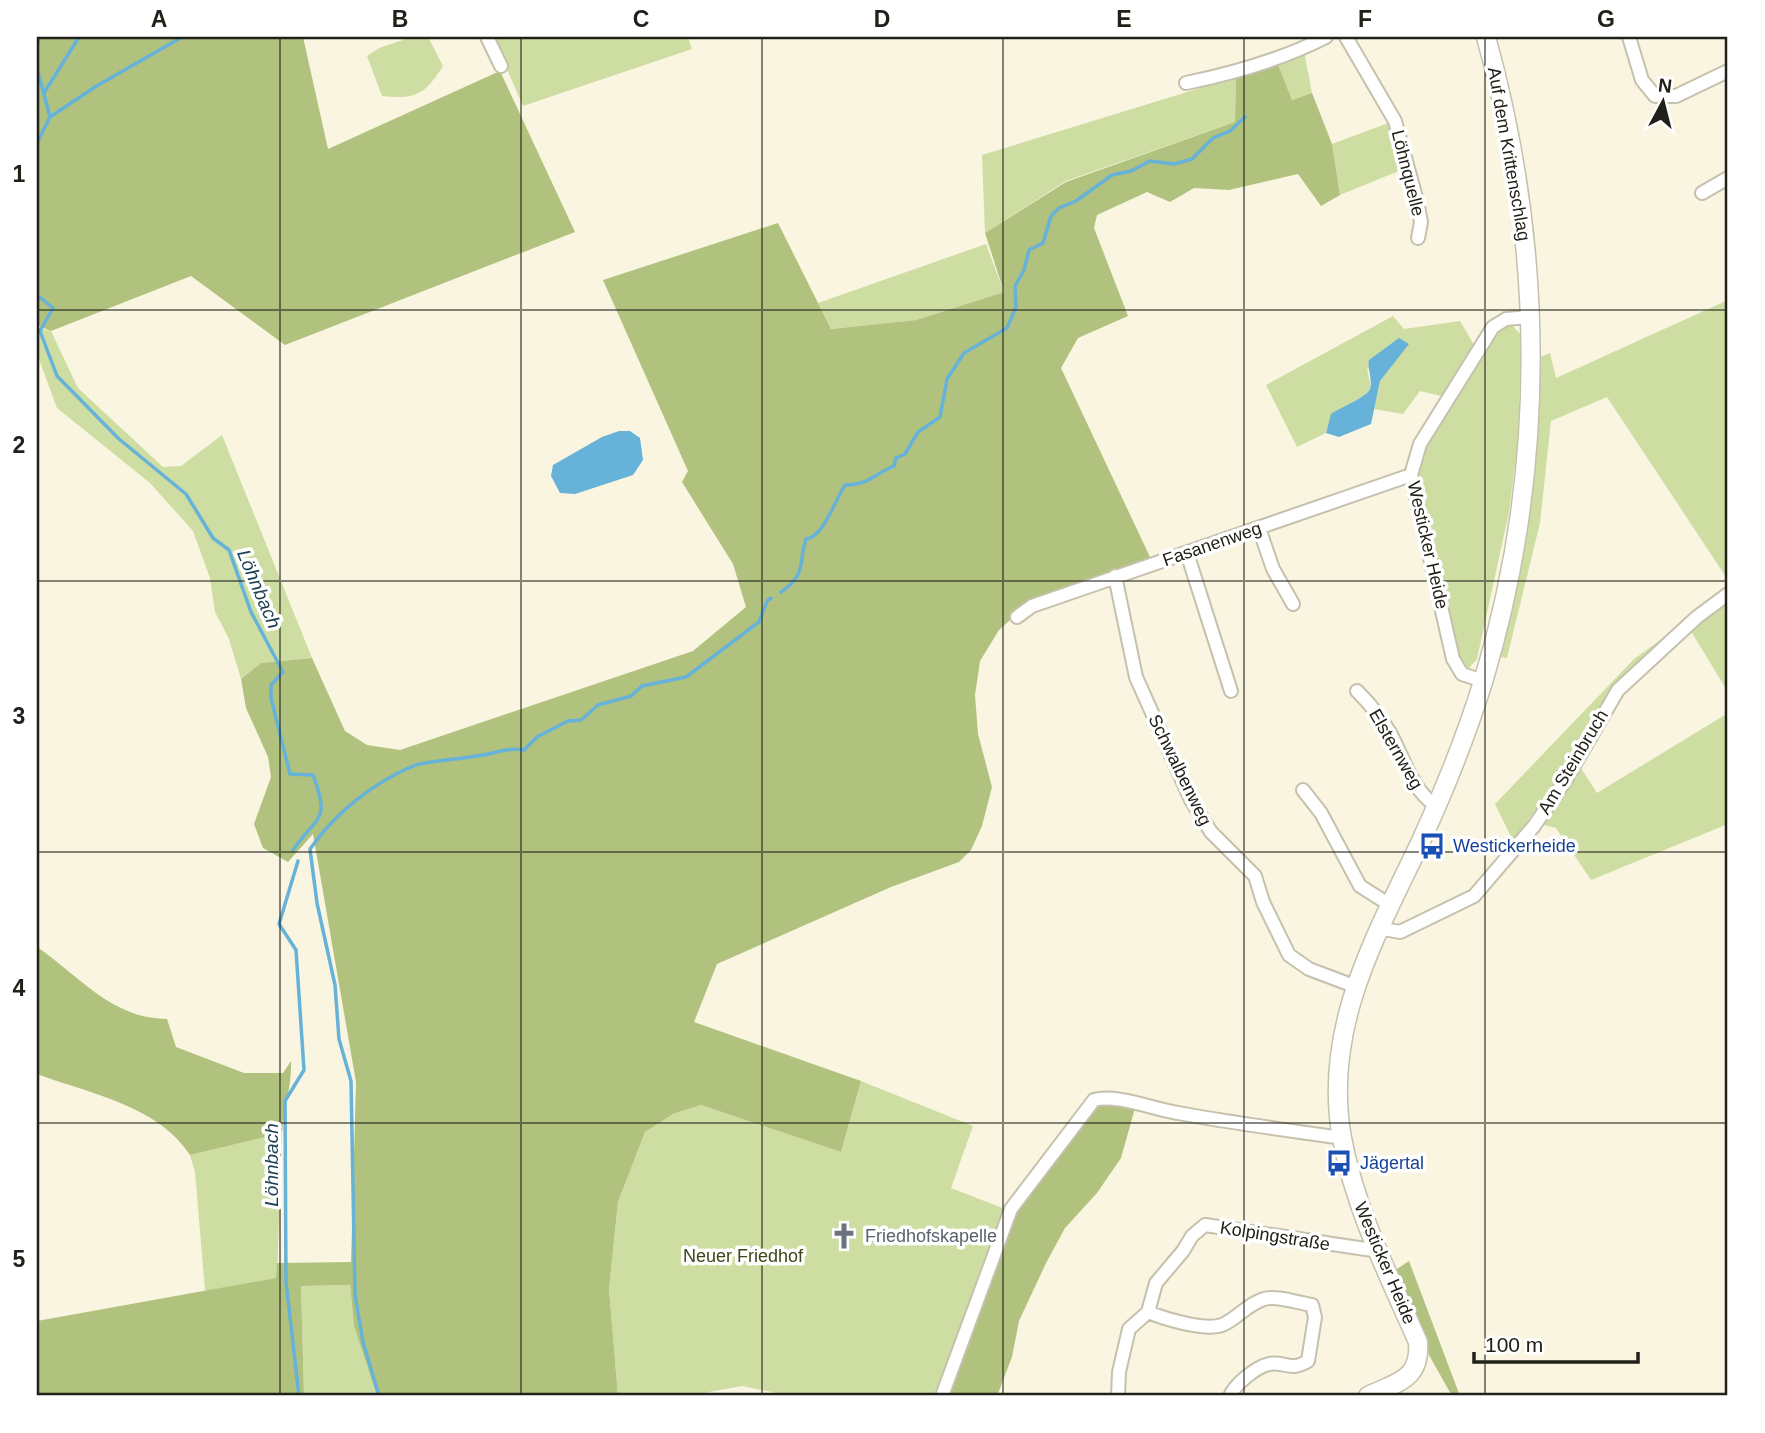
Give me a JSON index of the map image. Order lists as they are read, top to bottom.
{
  "streets": {
    "street": [
      "Auf dem Krittenschlag",
      "Löhnquelle",
      "Fasanenweg",
      "Westicker Heide",
      "Elsternweg",
      "Am Steinbruch",
      "Schwalbenweg",
      "Kolpingstraße"
    ]
  },
  "crossings": [
    ["Auf dem Krittenschlag", "Westicker Heide"],
    ["Fasanenweg", "Westicker Heide"],
    ["Fasanenweg", "Schwalbenweg"],
    ["Westicker Heide", "Elsternweg"],
    ["Westicker Heide", "Am Steinbruch"],
    ["Westicker Heide", "Schwalbenweg"],
    ["Westicker Heide", "Kolpingstraße"]
  ],
  "water": ["Löhnbach"],
  "parks": ["Neuer Friedhof"],
  "places": {
    "bus stop": ["Westickerheide", "Jägertal"],
    "church": ["Friedhofskapelle"]
  },
  "scale_bar": "100 m",
  "north": "top",
  "grid": {
    "columns": [
      "A",
      "B",
      "C",
      "D",
      "E",
      "F",
      "G"
    ],
    "rows": [
      "1",
      "2",
      "3",
      "4",
      "5"
    ]
  }
}
